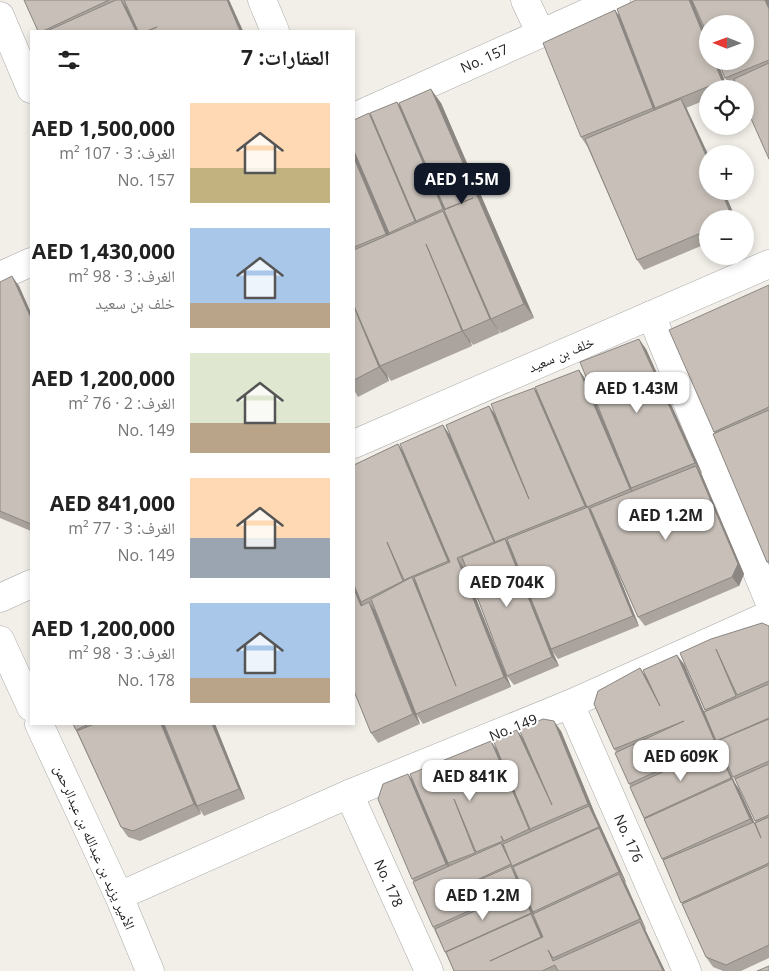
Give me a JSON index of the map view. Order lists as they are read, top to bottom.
{
  "streets": {
    "street": [
      "No. 157",
      "خلف بن سعيد",
      "No. 149",
      "No. 176",
      "الأمير يزيد بن عبدالله بن عبدالرحمن",
      "No. 178"
    ]
  },
  "crossings": [
    ["No. 149", "No. 176"],
    ["No. 149", "الأمير يزيد بن عبدالله بن عبدالرحمن"],
    ["No. 149", "No. 178"]
  ],
  "north": "left",
  "page": {
    "map_buttons": ["+", "−"],
    "heading": "العقارات: 7",
    "list": [
      {
        "name": "AED 1,500,000",
        "note": "الغرف: 3 · 107 m² · No. 157"
      },
      {
        "name": "AED 1,430,000",
        "note": "الغرف: 3 · 98 m² · خلف بن سعيد"
      },
      {
        "name": "AED 1,200,000",
        "note": "الغرف: 2 · 76 m² · No. 149"
      },
      {
        "name": "AED 841,000",
        "note": "الغرف: 3 · 77 m² · No. 149"
      },
      {
        "name": "AED 1,200,000",
        "note": "الغرف: 3 · 98 m² · No. 178"
      }
    ],
    "price": [
      "AED 1.5M",
      "AED 1.43M",
      "AED 1.2M",
      "AED 704K",
      "AED 609K",
      "AED 841K",
      "AED 1.2M"
    ]
  }
}
